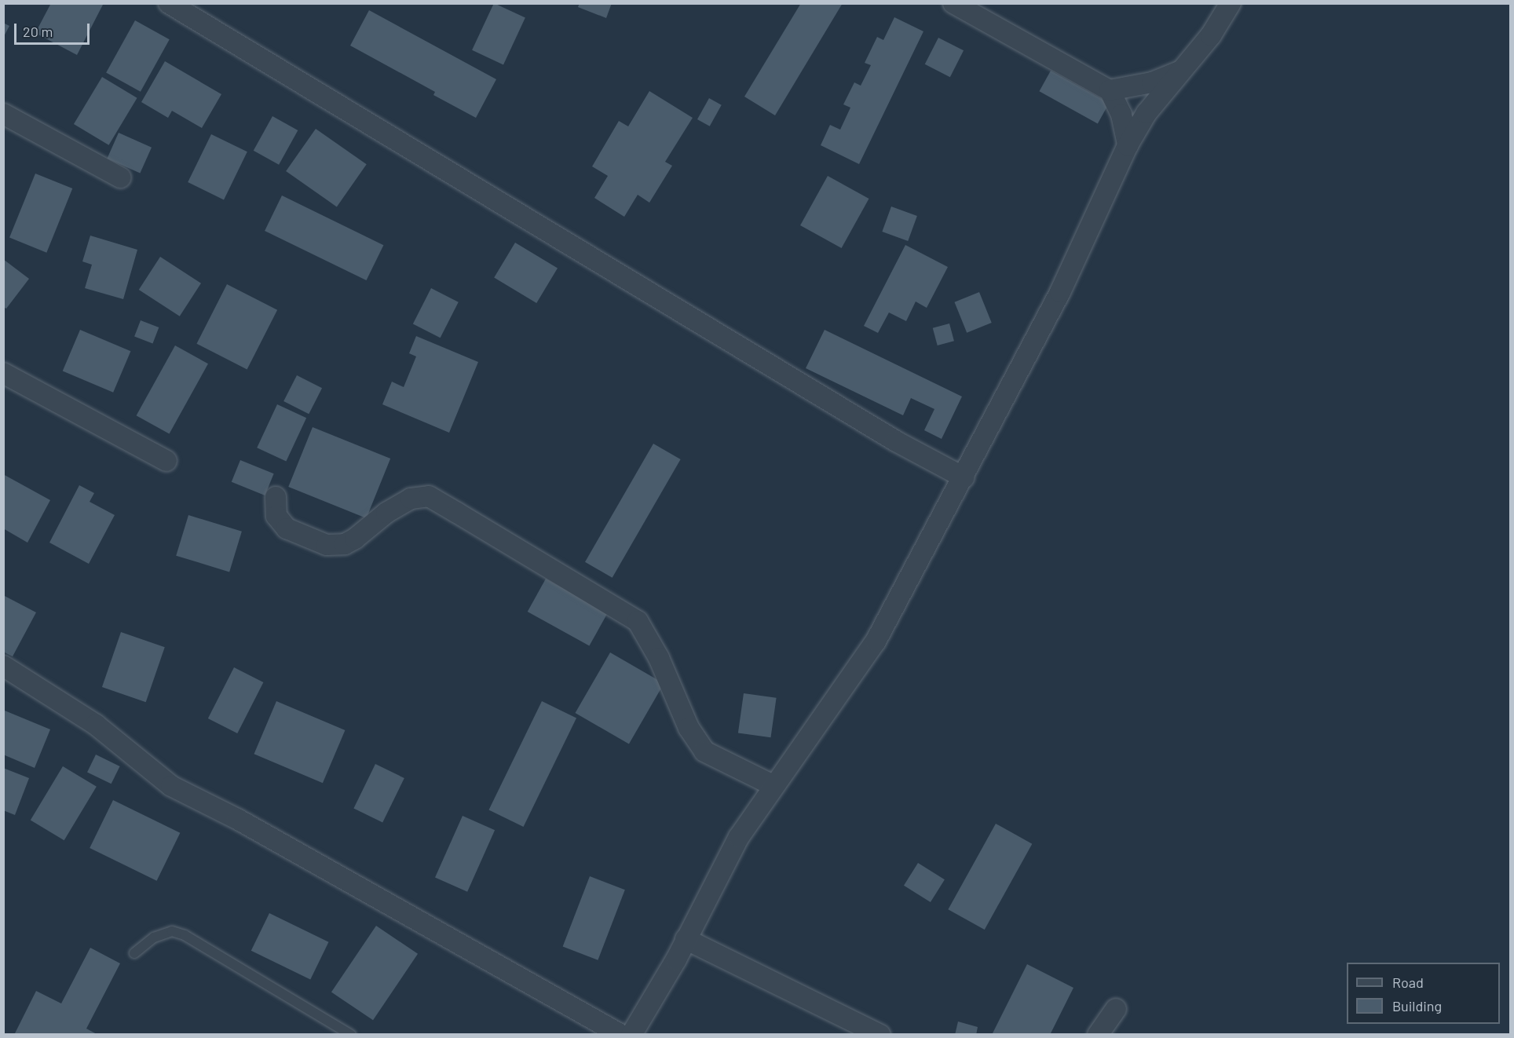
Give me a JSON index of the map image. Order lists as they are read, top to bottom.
{
  "legend": ["Road", "Building"],
  "scale_bar": "20 m"
}
